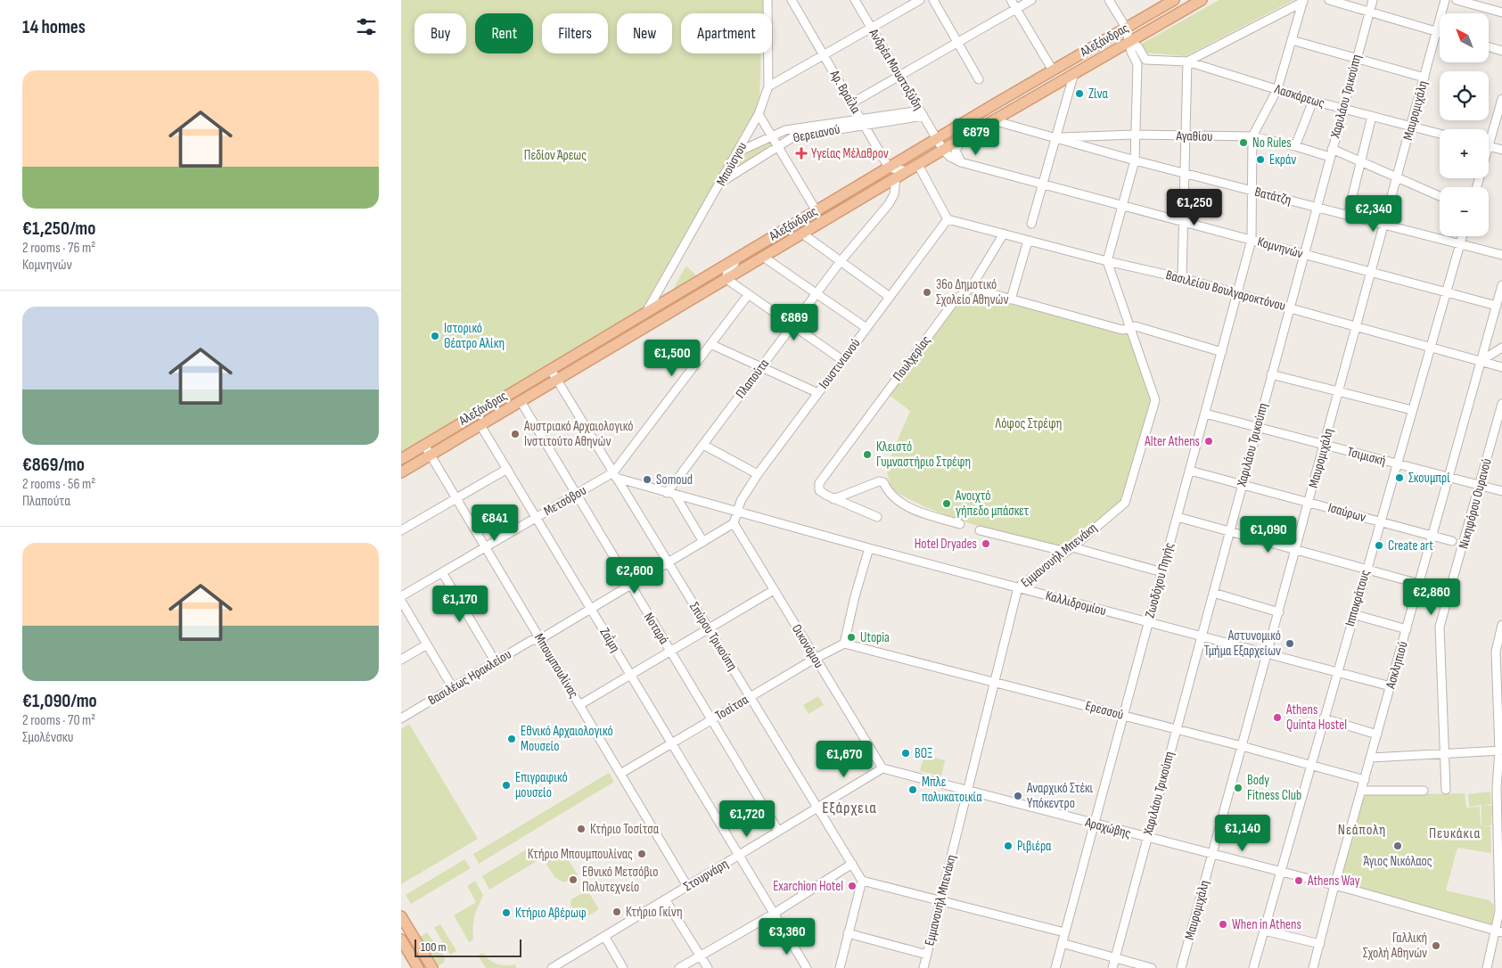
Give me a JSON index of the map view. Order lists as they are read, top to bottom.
{
  "streets": {
    "main road": ["Αλεξάνδρας"],
    "street": [
      "Ανδρέα Μουστοξύδη",
      "Αρ. Βραΐλα",
      "Λασκάρεως",
      "Χαριλάου Τρικούπη",
      "Μαυρομιχάλη",
      "Θερειανού",
      "Αγαθίου",
      "Μπούσγου",
      "Βατάτζη",
      "Κομνηνών",
      "Βασιλείου Βουλγαροκτόνου",
      "Πουλχερίας",
      "Ιουστινιανού",
      "Πλαπούτα",
      "Τσιμισκή",
      "Μετσόβου",
      "Νικηφόρου Ουρανού",
      "Ισαύρων",
      "Εμμανουήλ Μπενάκη",
      "Ζωοδόχου Πηγής",
      "Ιπποκράτους",
      "Καλλιδρομίου",
      "Νοταρά",
      "Σπύρου Τρικούπη",
      "Ζαΐμη",
      "Οικονόμου",
      "Ασκληπιού",
      "Μπουμπουλίνας",
      "Βασιλέως Ηρακλείου",
      "Τοσίτσα",
      "Ερεσσού",
      "Αραχώβης",
      "Στουρνάρη"
    ]
  },
  "crossings": [
    ["Αλεξάνδρας", "Ανδρέα Μουστοξύδη"],
    ["Αλεξάνδρας", "Αρ. Βραΐλα"],
    ["Αλεξάνδρας", "Μπούσγου"],
    ["Αλεξάνδρας", "Βατάτζη"],
    ["Αλεξάνδρας", "Κομνηνών"],
    ["Αλεξάνδρας", "Πλαπούτα"],
    ["Αλεξάνδρας", "Νοταρά"],
    ["Αλεξάνδρας", "Σπύρου Τρικούπη"],
    ["Αλεξάνδρας", "Ζαΐμη"],
    ["Αλεξάνδρας", "Μπουμπουλίνας"],
    ["Ανδρέα Μουστοξύδη", "Θερειανού"],
    ["Ανδρέα Μουστοξύδη", "Κομνηνών"],
    ["Αρ. Βραΐλα", "Θερειανού"],
    ["Λασκάρεως", "Χαριλάου Τρικούπη"],
    ["Λασκάρεως", "Μαυρομιχάλη"],
    ["Χαριλάου Τρικούπη", "Αγαθίου"],
    ["Χαριλάου Τρικούπη", "Βατάτζη"],
    ["Χαριλάου Τρικούπη", "Κομνηνών"],
    ["Χαριλάου Τρικούπη", "Βασιλείου Βουλγαροκτόνου"],
    ["Χαριλάου Τρικούπη", "Τσιμισκή"],
    ["Χαριλάου Τρικούπη", "Ισαύρων"],
    ["Χαριλάου Τρικούπη", "Καλλιδρομίου"],
    ["Χαριλάου Τρικούπη", "Ερεσσού"],
    ["Χαριλάου Τρικούπη", "Αραχώβης"],
    ["Μαυρομιχάλη", "Βατάτζη"],
    ["Μαυρομιχάλη", "Κομνηνών"],
    ["Μαυρομιχάλη", "Βασιλείου Βουλγαροκτόνου"],
    ["Μαυρομιχάλη", "Τσιμισκή"],
    ["Μαυρομιχάλη", "Ισαύρων"],
    ["Μαυρομιχάλη", "Καλλιδρομίου"],
    ["Μαυρομιχάλη", "Ερεσσού"],
    ["Μαυρομιχάλη", "Αραχώβης"],
    ["Θερειανού", "Μπούσγου"],
    ["Αγαθίου", "Βατάτζη"],
    ["Αγαθίου", "Ζωοδόχου Πηγής"],
    ["Βατάτζη", "Ζωοδόχου Πηγής"],
    ["Βατάτζη", "Ιπποκράτους"],
    ["Κομνηνών", "Ζωοδόχου Πηγής"],
    ["Κομνηνών", "Ιπποκράτους"],
    ["Κομνηνών", "Ασκληπιού"],
    ["Βασιλείου Βουλγαροκτόνου", "Πουλχερίας"],
    ["Βασιλείου Βουλγαροκτόνου", "Ιουστινιανού"],
    ["Βασιλείου Βουλγαροκτόνου", "Εμμανουήλ Μπενάκη"],
    ["Βασιλείου Βουλγαροκτόνου", "Ζωοδόχου Πηγής"],
    ["Βασιλείου Βουλγαροκτόνου", "Ιπποκράτους"],
    ["Βασιλείου Βουλγαροκτόνου", "Ασκληπιού"],
    ["Ιουστινιανού", "Καλλιδρομίου"],
    ["Πλαπούτα", "Καλλιδρομίου"],
    ["Τσιμισκή", "Νικηφόρου Ουρανού"],
    ["Τσιμισκή", "Ζωοδόχου Πηγής"],
    ["Τσιμισκή", "Ιπποκράτους"],
    ["Τσιμισκή", "Ασκληπιού"],
    ["Μετσόβου", "Καλλιδρομίου"],
    ["Μετσόβου", "Νοταρά"],
    ["Μετσόβου", "Σπύρου Τρικούπη"],
    ["Μετσόβου", "Ζαΐμη"],
    ["Μετσόβου", "Μπουμπουλίνας"],
    ["Ισαύρων", "Ζωοδόχου Πηγής"],
    ["Ισαύρων", "Ιπποκράτους"],
    ["Ισαύρων", "Ασκληπιού"],
    ["Εμμανουήλ Μπενάκη", "Καλλιδρομίου"],
    ["Εμμανουήλ Μπενάκη", "Ερεσσού"],
    ["Εμμανουήλ Μπενάκη", "Αραχώβης"],
    ["Ζωοδόχου Πηγής", "Καλλιδρομίου"],
    ["Ζωοδόχου Πηγής", "Ερεσσού"],
    ["Ζωοδόχου Πηγής", "Αραχώβης"],
    ["Ιπποκράτους", "Καλλιδρομίου"],
    ["Ιπποκράτους", "Ερεσσού"],
    ["Ιπποκράτους", "Αραχώβης"],
    ["Καλλιδρομίου", "Σπύρου Τρικούπη"],
    ["Καλλιδρομίου", "Ασκληπιού"],
    ["Νοταρά", "Βασιλέως Ηρακλείου"],
    ["Νοταρά", "Τοσίτσα"],
    ["Νοταρά", "Στουρνάρη"],
    ["Σπύρου Τρικούπη", "Βασιλέως Ηρακλείου"],
    ["Σπύρου Τρικούπη", "Τοσίτσα"],
    ["Σπύρου Τρικούπη", "Στουρνάρη"],
    ["Ζαΐμη", "Βασιλέως Ηρακλείου"],
    ["Ζαΐμη", "Τοσίτσα"],
    ["Ζαΐμη", "Στουρνάρη"],
    ["Οικονόμου", "Βασιλέως Ηρακλείου"],
    ["Οικονόμου", "Τοσίτσα"],
    ["Οικονόμου", "Αραχώβης"],
    ["Οικονόμου", "Στουρνάρη"],
    ["Ασκληπιού", "Ερεσσού"],
    ["Ασκληπιού", "Αραχώβης"],
    ["Μπουμπουλίνας", "Βασιλέως Ηρακλείου"],
    ["Μπουμπουλίνας", "Τοσίτσα"],
    ["Μπουμπουλίνας", "Στουρνάρη"],
    ["Τοσίτσα", "Ερεσσού"],
    ["Αραχώβης", "Στουρνάρη"]
  ],
  "districts": ["Εξάρχεια", "Νεάπολη", "Πευκάκια"],
  "parks": ["Πεδίον Άρεως", "Λόφος Στρέφη"],
  "places": {
    "other": [
      "Ζίνα",
      "No Rules",
      "Εκράν",
      "36ο Δημοτικό Σχολείο Αθηνών",
      "Ιστορικό Θέατρο Αλίκη",
      "Αυστριακό Αρχαιολογικό Ινστιτούτο Αθηνών",
      "Alter Athens",
      "Κλειστό Γυμναστήριο Στρέφη",
      "Σκουμπρί",
      "Somoud",
      "Ανοιχτό γήπεδο μπάσκετ",
      "Hotel Dryades",
      "Create art",
      "Utopia",
      "Αστυνομικό Τμήμα Εξαρχείων",
      "Athens Quinta Hostel",
      "Εθνικό Αρχαιολογικό Μουσείο",
      "ΒΟΞ",
      "Επιγραφικό μουσείο",
      "Body Fitness Club",
      "Μπλε πολυκατοικία",
      "Αναρχικό Στέκι Υπόκεντρο",
      "Κτήριο Τοσίτσα",
      "Ριβιέρα",
      "Άγιος Νικόλαος",
      "Κτήριο Μπουμπουλίνας",
      "Εθνικό Μετσόβιο Πολυτεχνείο",
      "Athens Way",
      "Exarchion Hotel",
      "Κτήριο Γκίνη",
      "Κτήριο Αβέρωφ",
      "When in Athens",
      "Γαλλική Σχολή Αθηνών"
    ],
    "health": ["Υγείας Μέλαθρον"]
  },
  "scale_bar": "100 m",
  "north": "top left",
  "page": {
    "heading": "14 homes",
    "map_buttons": ["+", "−"],
    "chip": [
      "Buy",
      "Rent",
      "Filters",
      "New",
      "Apartment"
    ],
    "list": [
      {
        "name": "€1,250/mo",
        "note": "2 rooms · 76 m² · Κομνηνών"
      },
      {
        "name": "€869/mo",
        "note": "2 rooms · 56 m² · Πλαπούτα"
      },
      {
        "name": "€1,090/mo",
        "note": "2 rooms · 70 m² · Σμολένσκυ"
      }
    ],
    "price": [
      "€879",
      "€1,250",
      "€2,340",
      "€869",
      "€1,500",
      "€841",
      "€1,090",
      "€2,600",
      "€2,860",
      "€1,170",
      "€1,670",
      "€1,720",
      "€1,140",
      "€3,360"
    ],
    "scale": "100 m"
  }
}
